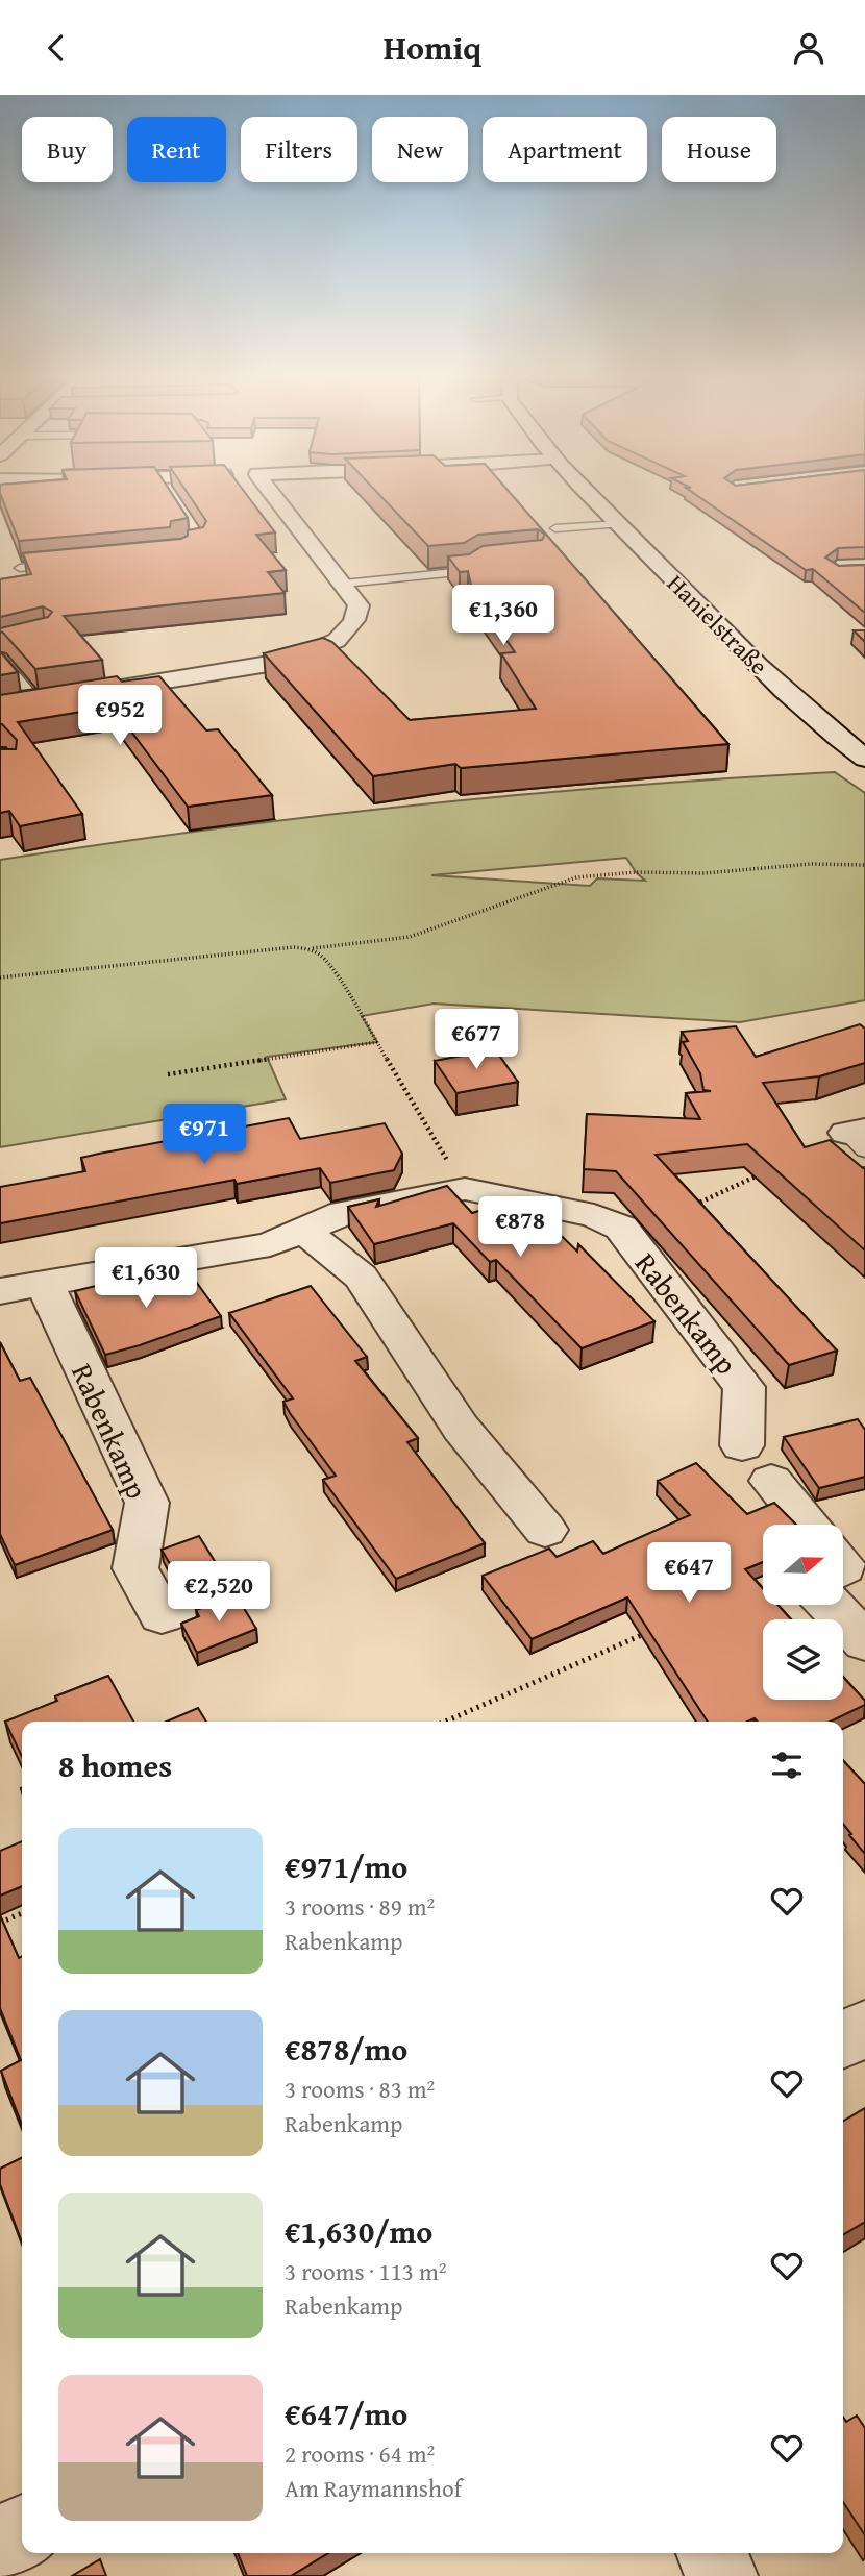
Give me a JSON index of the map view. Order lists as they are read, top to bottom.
{
  "streets": {
    "street": ["Hanielstraße", "Rabenkamp"]
  },
  "north": "right",
  "page": {
    "header": "Homiq",
    "chip": [
      "Buy",
      "Rent",
      "Filters",
      "New",
      "Apartment",
      "House"
    ],
    "price": [
      "€1,360",
      "€952",
      "€677",
      "€971",
      "€878",
      "€1,630",
      "€647",
      "€2,520"
    ],
    "heading": "8 homes",
    "list": [
      {
        "name": "€971/mo",
        "note": "3 rooms · 89 m² · Rabenkamp"
      },
      {
        "name": "€878/mo",
        "note": "3 rooms · 83 m² · Rabenkamp"
      },
      {
        "name": "€1,630/mo",
        "note": "3 rooms · 113 m² · Rabenkamp"
      },
      {
        "name": "€647/mo",
        "note": "2 rooms · 64 m² · Am Raymannshof"
      }
    ]
  }
}
